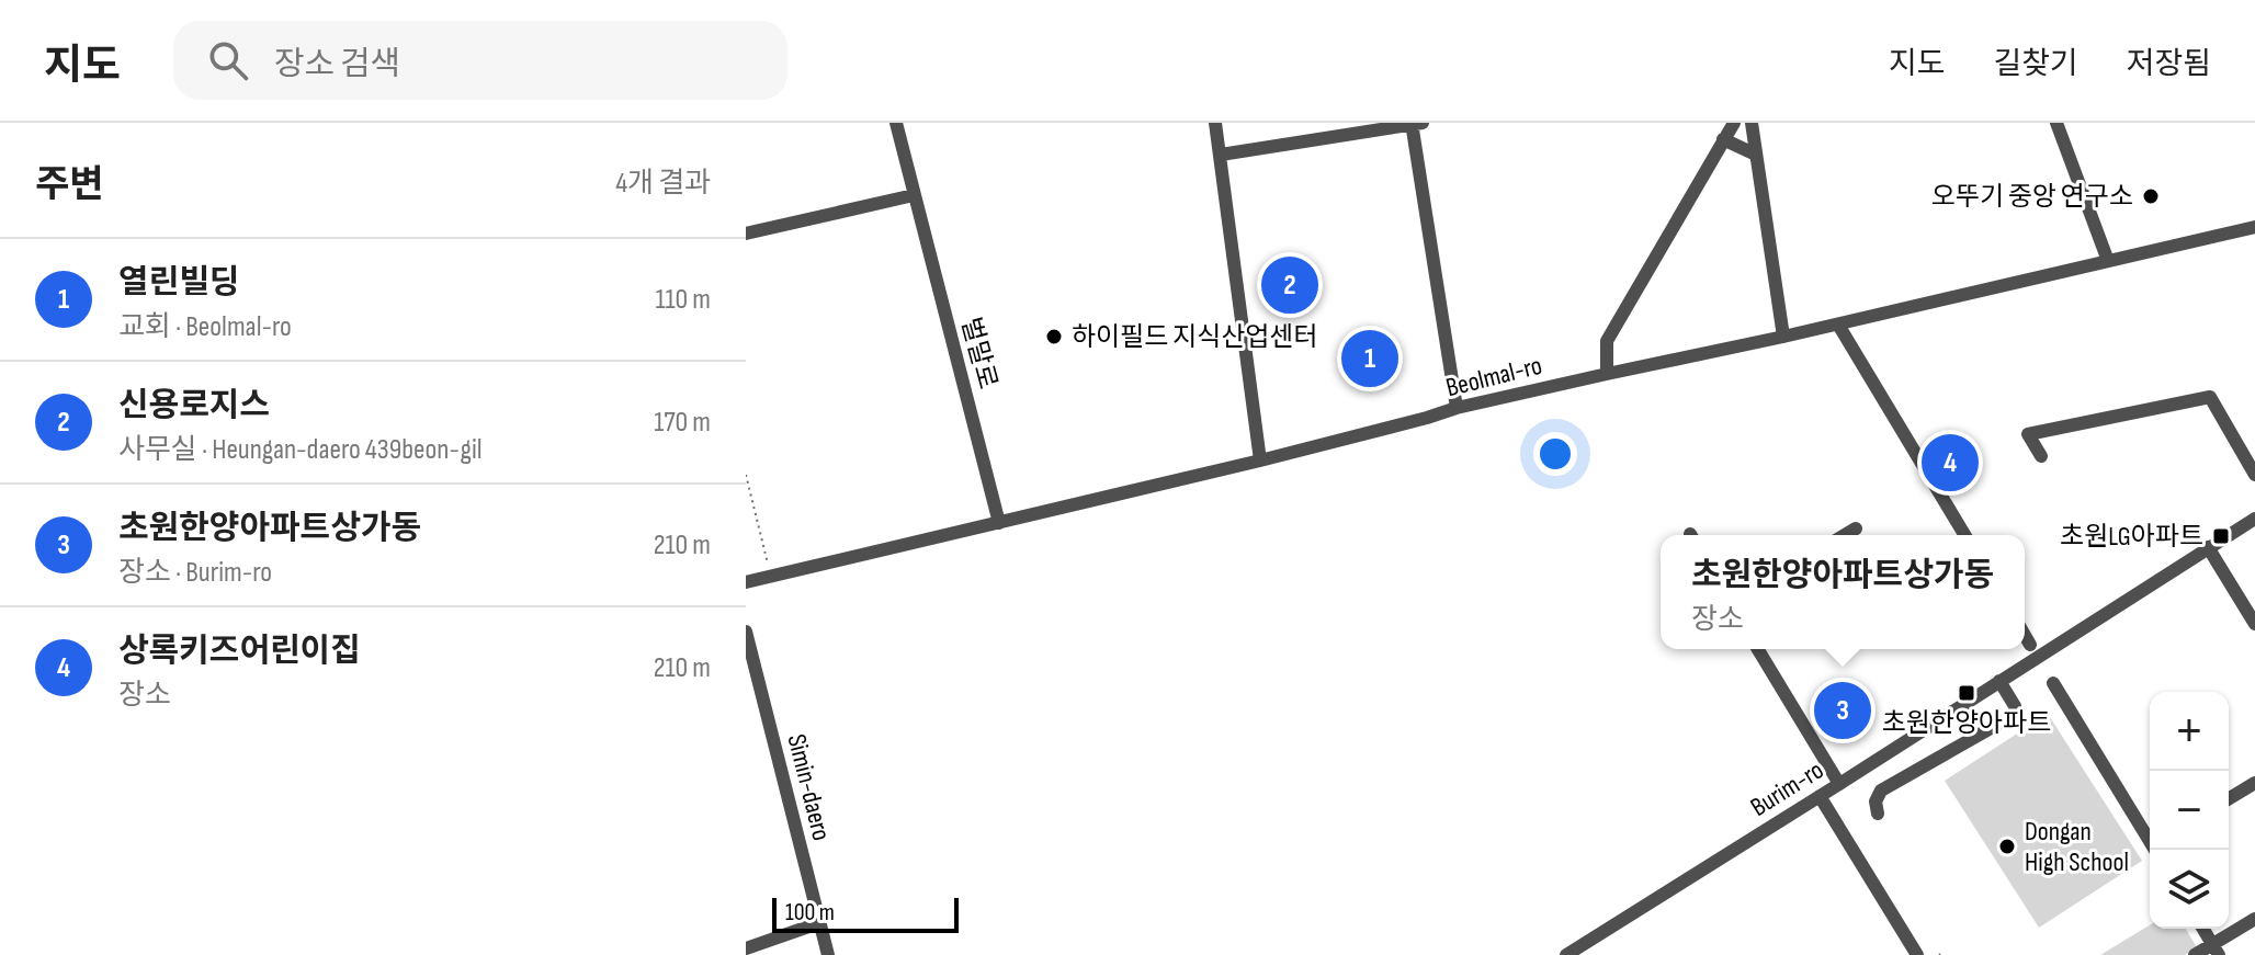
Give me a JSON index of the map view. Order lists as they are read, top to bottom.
{
  "streets": {
    "street": [
      "벌말로",
      "Beolmal-ro",
      "Simin-daero",
      "Burim-ro"
    ]
  },
  "crossings": [
    ["벌말로", "Beolmal-ro"]
  ],
  "places": {
    "other": ["오뚜기 중앙 연구소", "하이필드 지식산업센터", "Dongan High School"],
    "transit": ["초원LG아파트", "초원한양아파트"]
  },
  "scale_bar": "100 m",
  "page": {
    "header": "지도",
    "search": "장소 검색",
    "nav": ["지도", "길찾기", "저장됨"],
    "heading": ["주변", "4개 결과"],
    "list": [
      {
        "mark": "1",
        "name": "열린빌딩",
        "note": "교회 · Beolmal-ro",
        "value": "110 m"
      },
      {
        "mark": "2",
        "name": "신용로지스",
        "note": "사무실 · Heungan-daero 439beon-gil",
        "value": "170 m"
      },
      {
        "mark": "3",
        "name": "초원한양아파트상가동",
        "note": "장소 · Burim-ro",
        "value": "210 m"
      },
      {
        "mark": "4",
        "name": "상록키즈어린이집",
        "note": "장소",
        "value": "210 m"
      }
    ],
    "pins": [
      "2",
      "1",
      "4",
      "3"
    ],
    "popup": ["초원한양아파트상가동", "장소"],
    "map_buttons": ["+", "−"],
    "scale": "100 m"
  }
}
